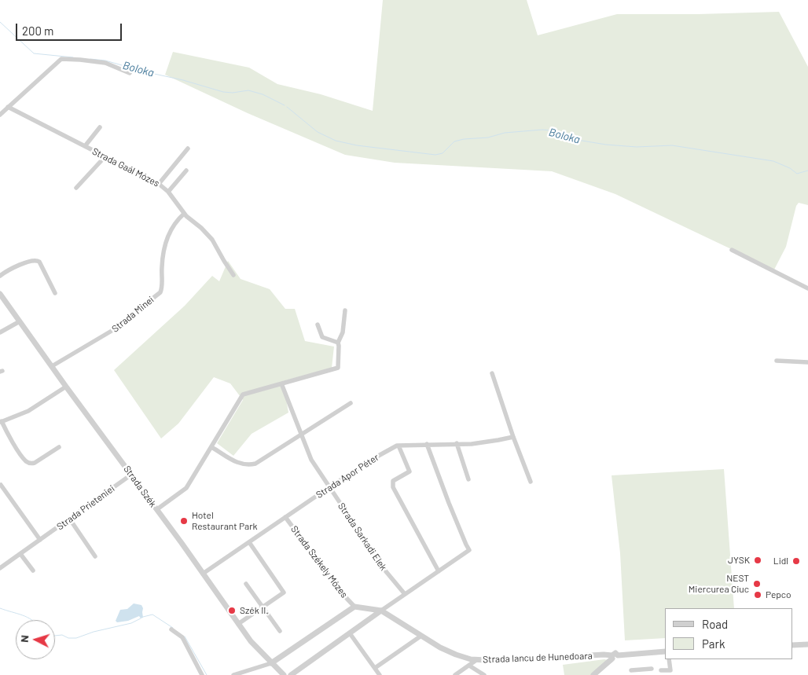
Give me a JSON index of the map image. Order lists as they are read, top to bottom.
{
  "streets": {
    "street": [
      "Strada Gaál Mózes",
      "Strada Minei",
      "Strada Apor Péter",
      "Strada Szék",
      "Strada Prieteniei",
      "Strada Sarkadi Elek",
      "Strada Székely Mózes",
      "Strada Iancu de Hunedoara"
    ]
  },
  "crossings": [
    ["Strada Gaál Mózes", "Strada Minei"],
    ["Strada Minei", "Strada Szék"],
    ["Strada Apor Péter", "Strada Szék"],
    ["Strada Apor Péter", "Strada Sarkadi Elek"],
    ["Strada Apor Péter", "Strada Székely Mózes"],
    ["Strada Szék", "Strada Prieteniei"],
    ["Strada Székely Mózes", "Strada Iancu de Hunedoara"]
  ],
  "water": ["Boloka"],
  "places": [
    "Hotel Restaurant Park",
    "JYSK",
    "Lidl",
    "NEST Miercurea Ciuc",
    "Pepco",
    "Szék II."
  ],
  "legend": ["Road", "Park"],
  "scale_bar": "200 m",
  "north": "left"
}
